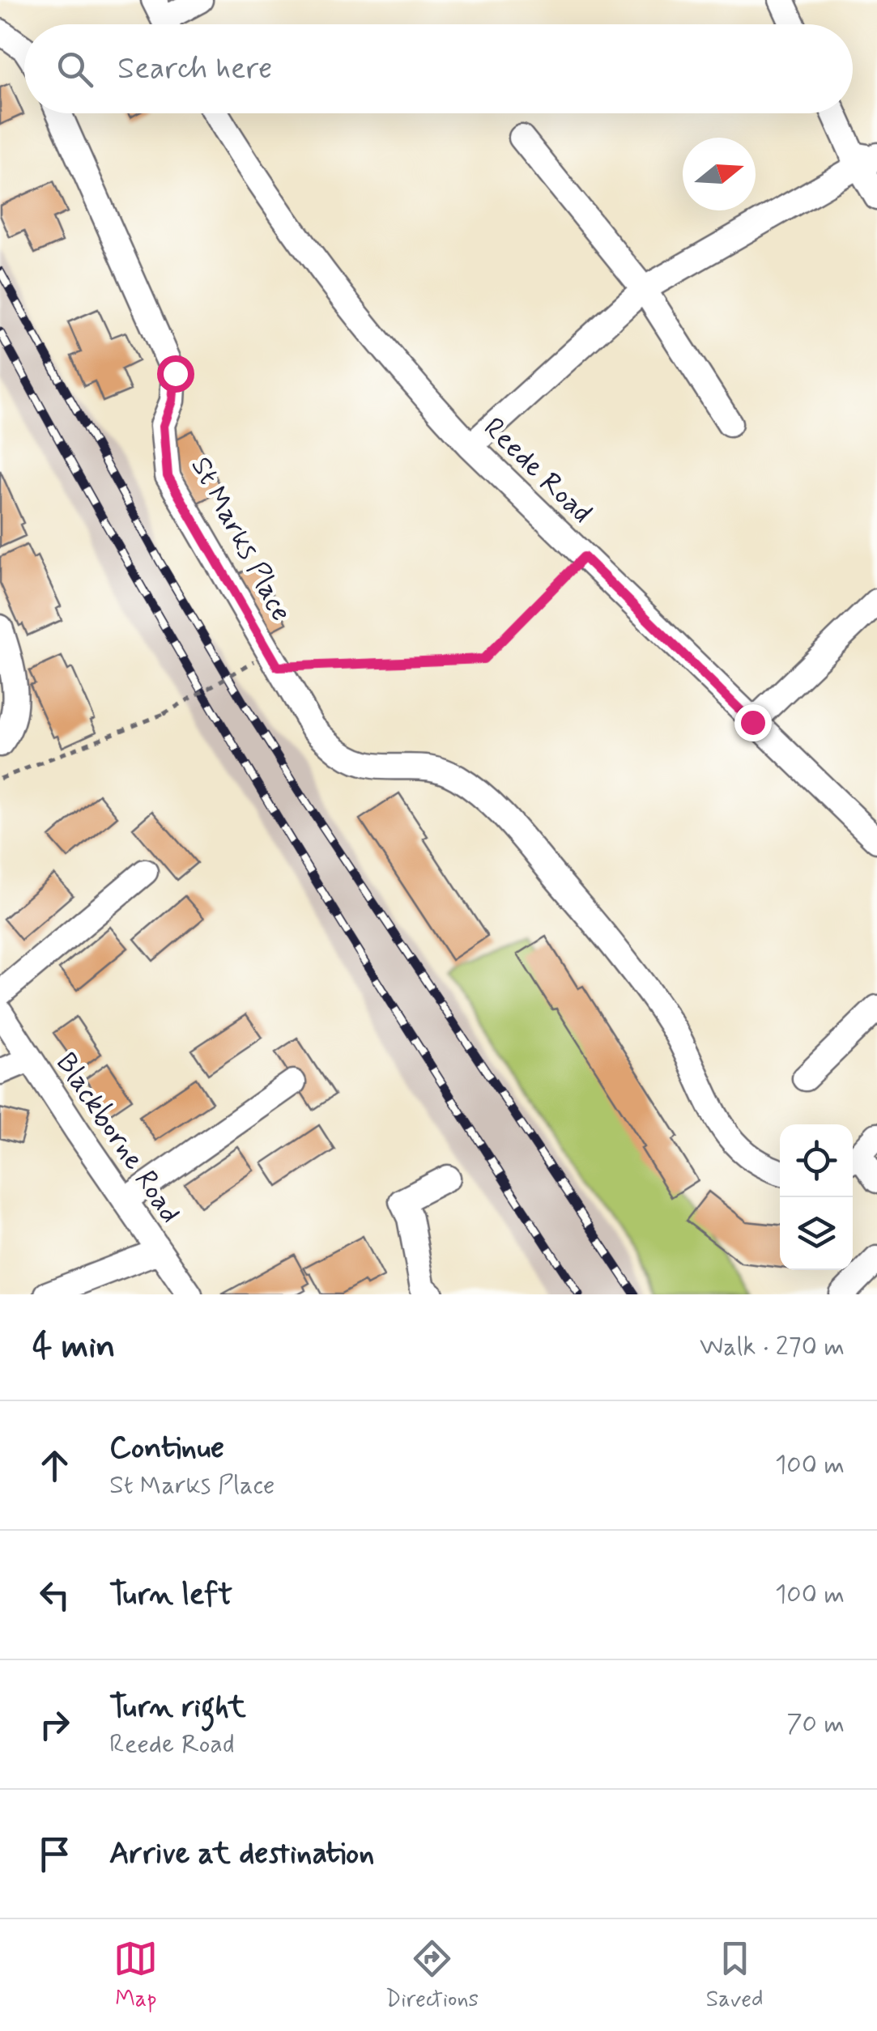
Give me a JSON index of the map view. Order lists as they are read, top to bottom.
{
  "streets": {
    "street": ["Reede Road", "St Marks Place", "Blackborne Road"]
  },
  "north": "right",
  "page": {
    "search": "Search here",
    "heading": ["4 min", "Walk · 270 m"],
    "list": [
      ["Continue", "St Marks Place", "100 m"],
      ["Turn left", "100 m"],
      ["Turn right", "Reede Road", "70 m"],
      "Arrive at destination"
    ],
    "nav": ["Map", "Directions", "Saved"]
  }
}
